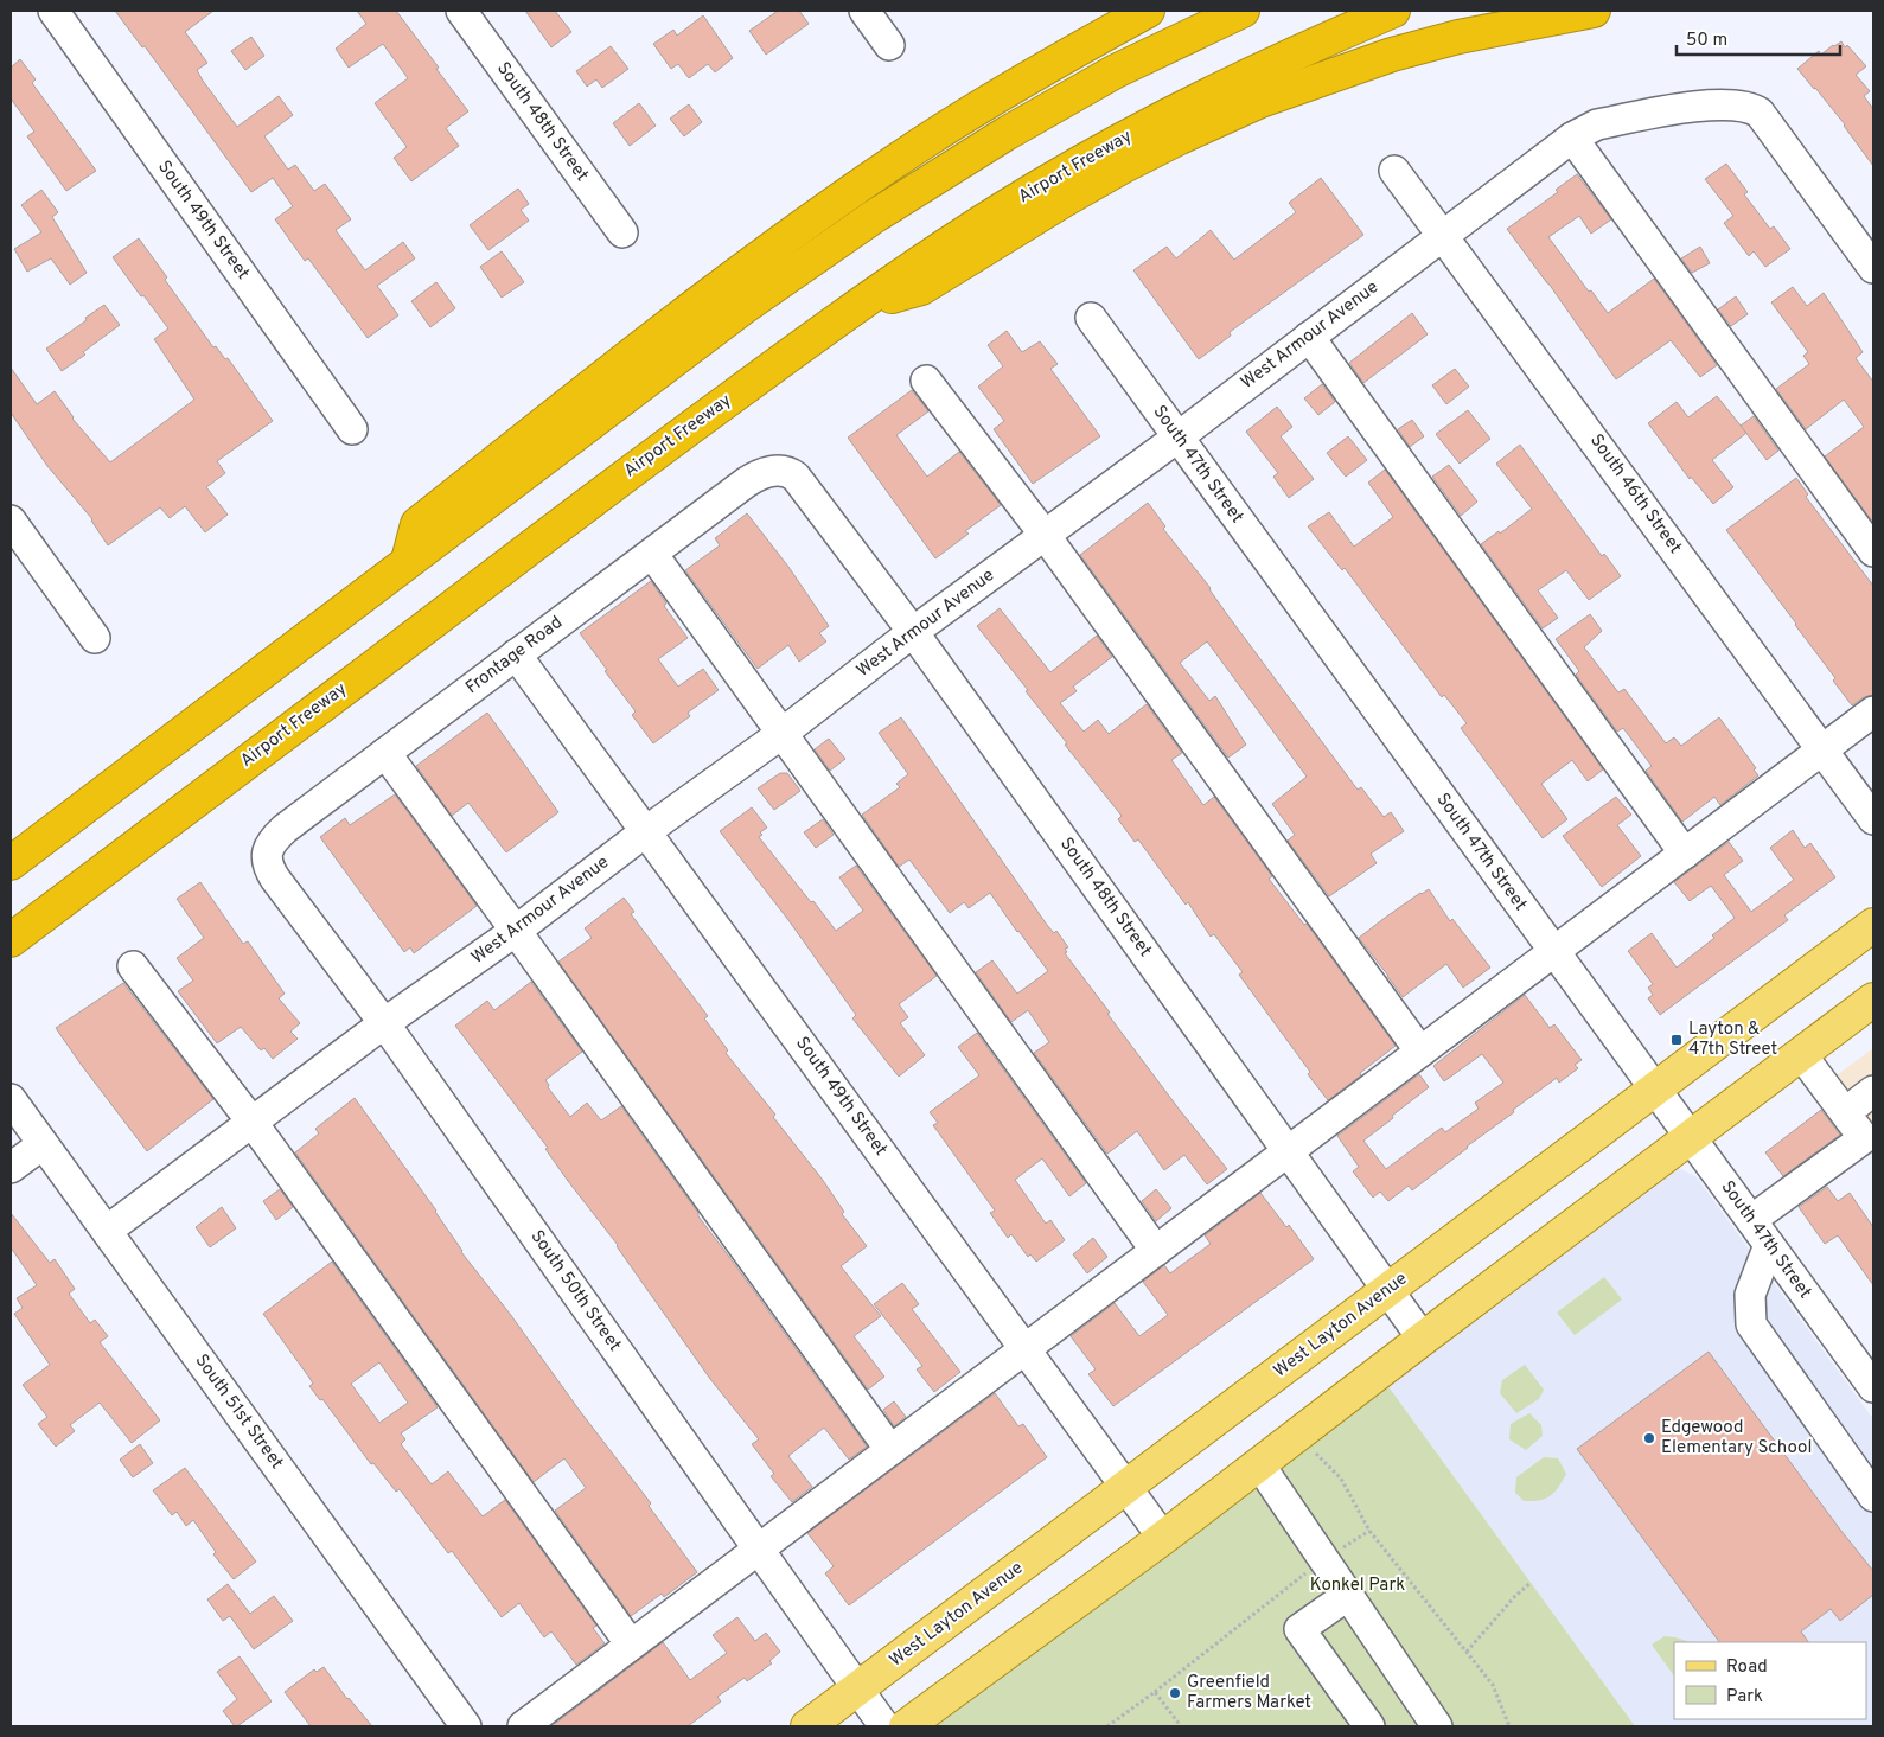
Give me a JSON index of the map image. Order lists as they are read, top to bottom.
{
  "streets": {
    "highway": ["Airport Freeway"],
    "main road": ["West Layton Avenue"],
    "street": [
      "South 48th Street",
      "South 49th Street",
      "West Armour Avenue",
      "South 47th Street",
      "South 46th Street",
      "Frontage Road",
      "South 50th Street",
      "South 51st Street"
    ]
  },
  "crossings": [
    ["South 48th Street", "West Armour Avenue"],
    ["South 48th Street", "Frontage Road"],
    ["South 48th Street", "West Layton Avenue"],
    ["South 49th Street", "West Armour Avenue"],
    ["South 49th Street", "Frontage Road"],
    ["South 49th Street", "West Layton Avenue"],
    ["West Armour Avenue", "South 47th Street"],
    ["West Armour Avenue", "South 46th Street"],
    ["West Armour Avenue", "South 50th Street"],
    ["West Armour Avenue", "South 51st Street"],
    ["South 47th Street", "West Layton Avenue"],
    ["Frontage Road", "South 50th Street"],
    ["South 50th Street", "West Layton Avenue"]
  ],
  "parks": ["Konkel Park"],
  "places": {
    "transit": ["Layton & 47th Street"],
    "other": ["Edgewood Elementary School", "Greenfield Farmers Market"]
  },
  "legend": ["Road", "Park"],
  "scale_bar": "50 m"
}
